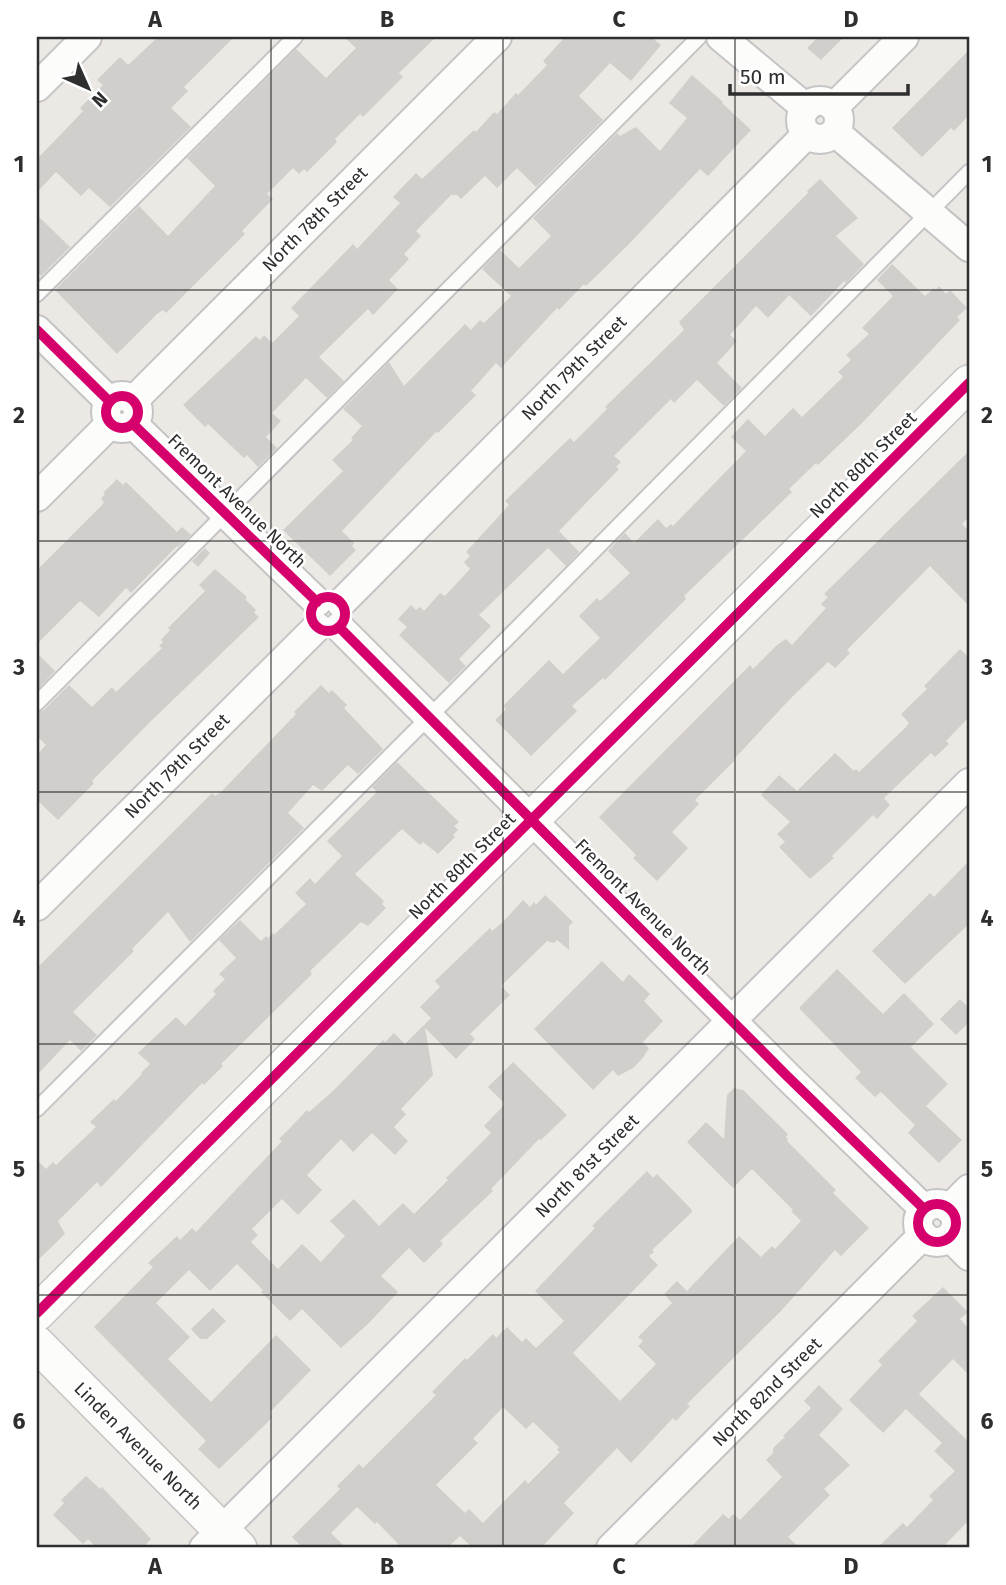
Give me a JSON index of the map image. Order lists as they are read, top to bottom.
{
  "streets": {
    "street": [
      "North 78th Street",
      "North 79th Street",
      "North 80th Street",
      "Fremont Avenue North",
      "North 81st Street",
      "North 82nd Street",
      "Linden Avenue North"
    ]
  },
  "crossings": [
    ["North 78th Street", "Fremont Avenue North"],
    ["North 79th Street", "Fremont Avenue North"],
    ["North 80th Street", "Fremont Avenue North"],
    ["Fremont Avenue North", "North 81st Street"],
    ["Fremont Avenue North", "North 82nd Street"],
    ["North 81st Street", "Linden Avenue North"]
  ],
  "scale_bar": "50 m",
  "north": "bottom right",
  "grid": {
    "columns": [
      "A",
      "B",
      "C",
      "D"
    ],
    "rows": [
      "1",
      "2",
      "3",
      "4",
      "5",
      "6"
    ]
  }
}
